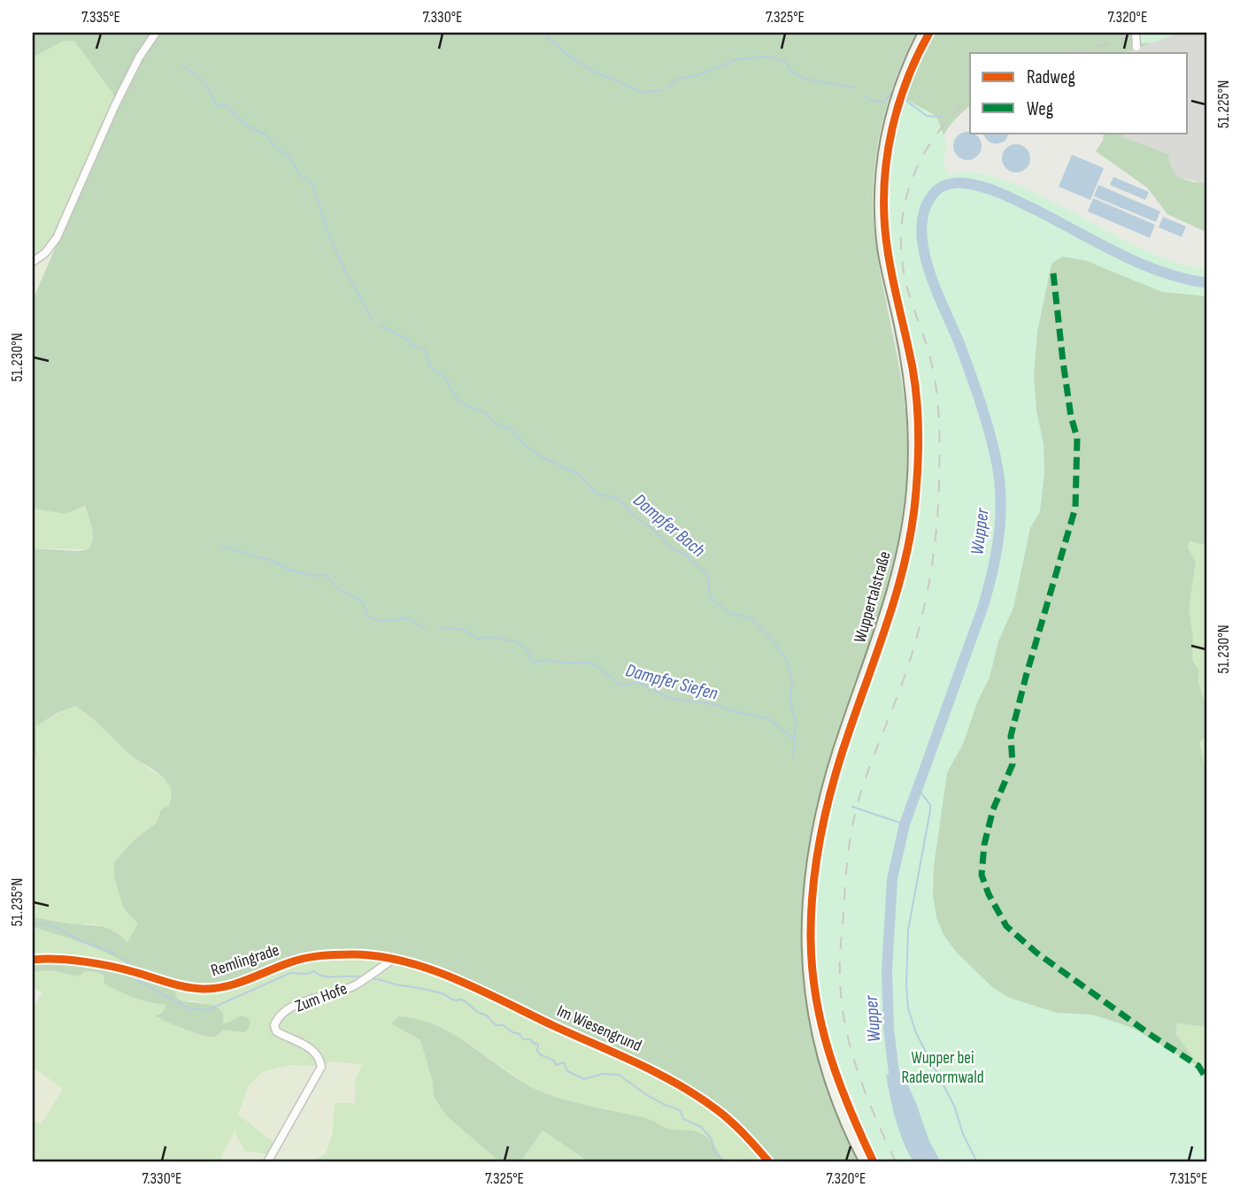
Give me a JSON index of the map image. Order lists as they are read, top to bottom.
{
  "streets": {
    "main road": ["Wuppertalstraße"],
    "street": ["Remlingrade", "Zum Hofe", "Im Wiesengrund"]
  },
  "crossings": [
    ["Remlingrade", "Zum Hofe"],
    ["Remlingrade", "Im Wiesengrund"],
    ["Zum Hofe", "Im Wiesengrund"]
  ],
  "water": ["Dampfer Bach", "Wupper", "Dampfer Siefen"],
  "parks": ["Wupper bei Radevormwald"],
  "legend": ["Radweg", "Weg"],
  "coordinates": [
    "7.335°E",
    "7.330°E",
    "7.325°E",
    "7.320°E",
    "51.225°N",
    "51.230°N",
    "51.235°N",
    "7.315°E"
  ]
}
